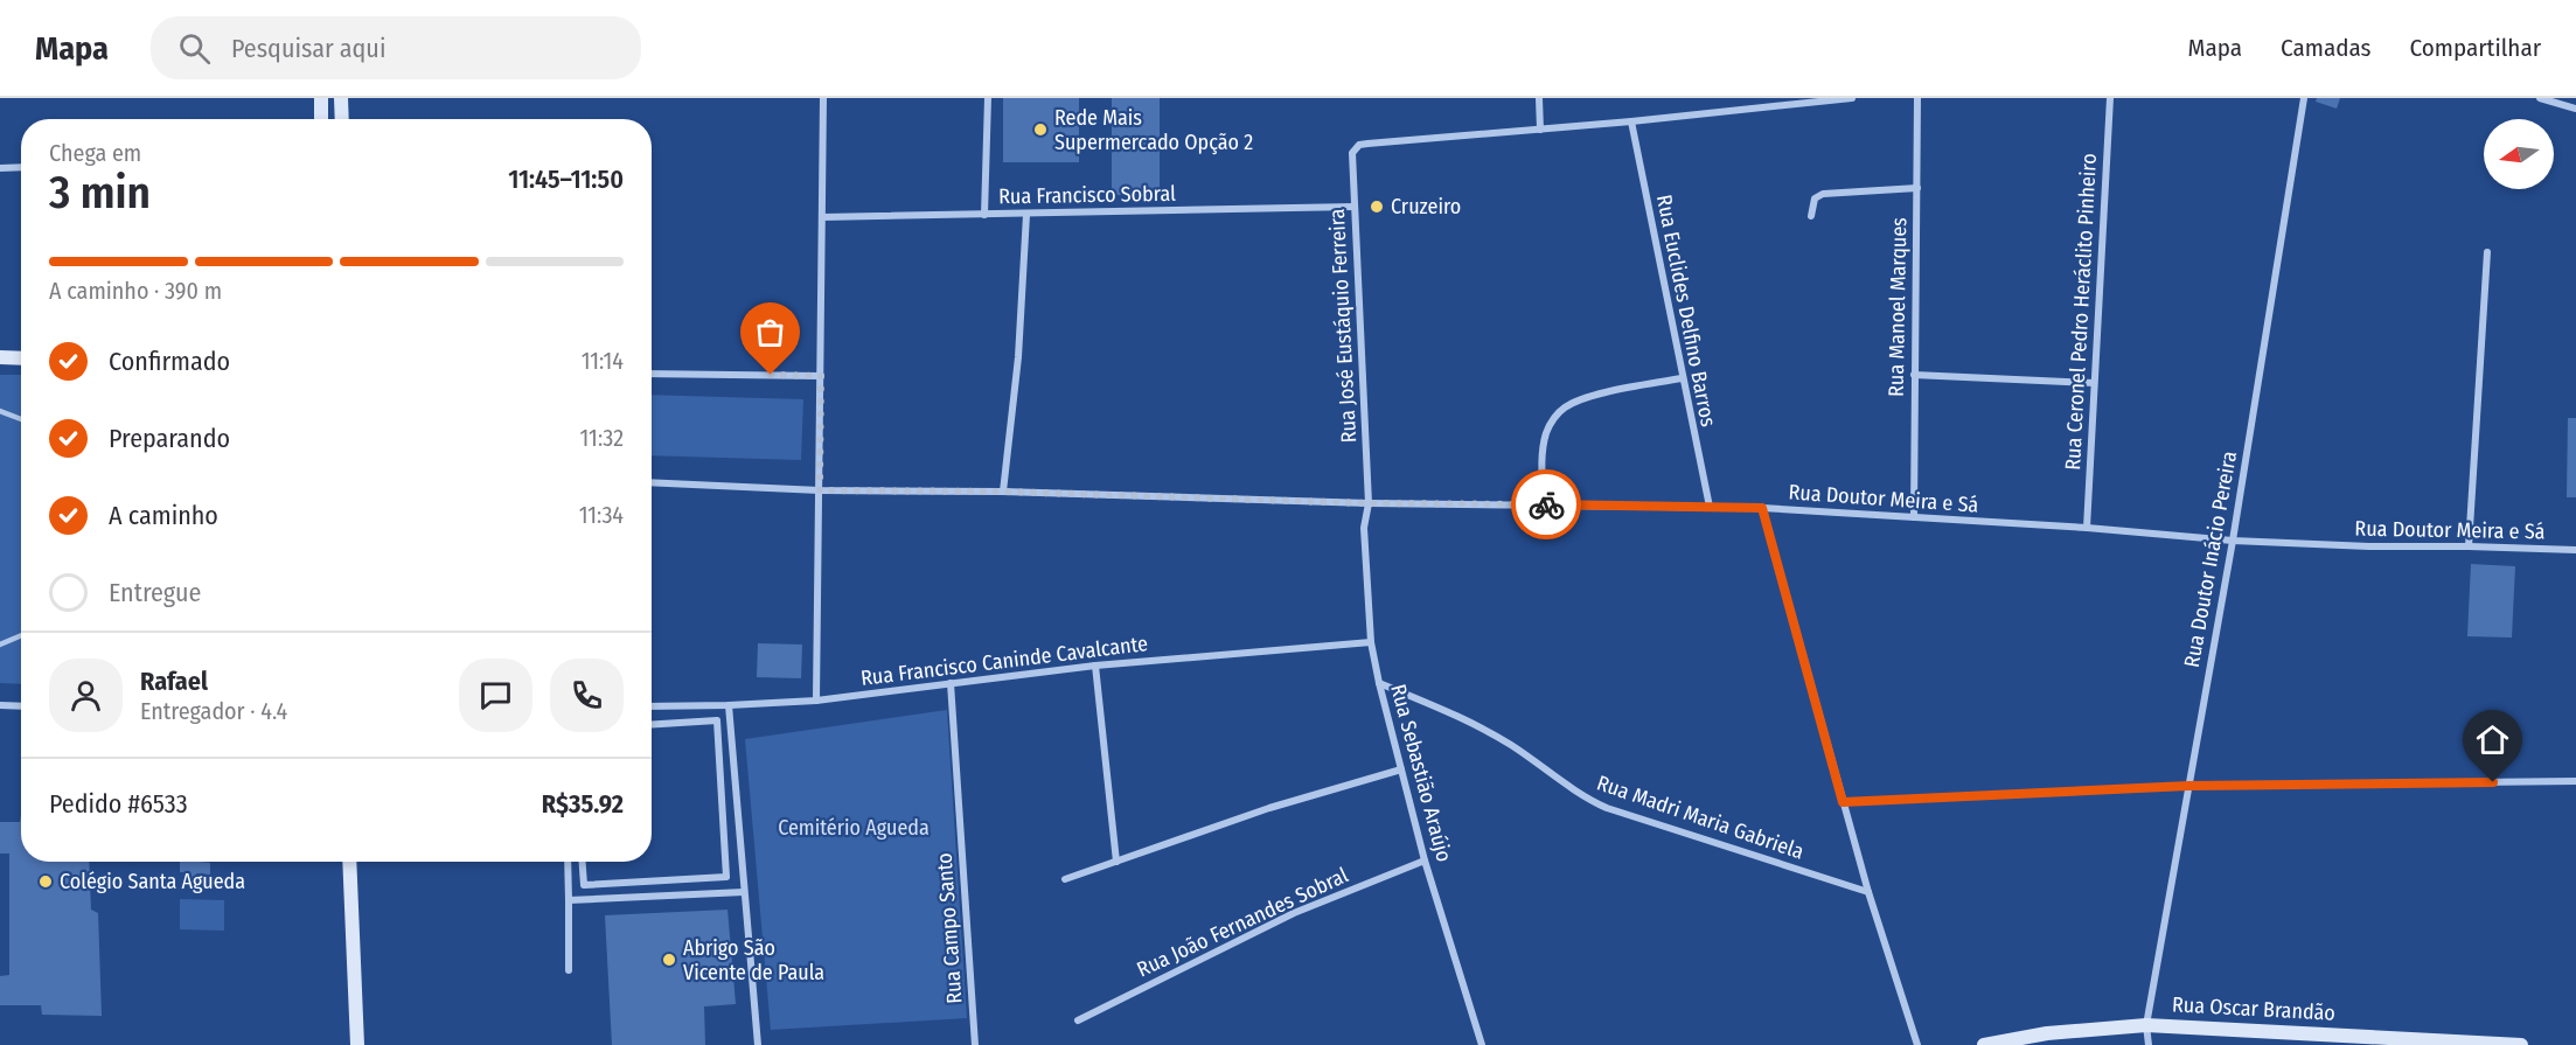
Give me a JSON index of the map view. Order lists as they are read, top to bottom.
{
  "streets": {
    "street": [
      "Rua Francisco Sobral",
      "Rua Manoel Marques",
      "Rua Euclides Delfino Barros",
      "Rua Ceronel Pedro Heráclito Pinheiro",
      "Rua José Eustáquio Ferreira",
      "Rua Doutor Meira e Sá",
      "Rua Doutor Inácio Pereira",
      "Rua Francisco Caninde Cavalcante",
      "Rua Sebastião Araújo",
      "Rua Madri Maria Gabriela",
      "Rua João Fernandes Sobral",
      "Rua Campo Santo",
      "Rua Oscar Brandão"
    ]
  },
  "crossings": [
    ["Rua Francisco Sobral", "Rua José Eustáquio Ferreira"],
    ["Rua Manoel Marques", "Rua Doutor Meira e Sá"],
    ["Rua Euclides Delfino Barros", "Rua Doutor Meira e Sá"],
    ["Rua Ceronel Pedro Heráclito Pinheiro", "Rua Doutor Meira e Sá"],
    ["Rua José Eustáquio Ferreira", "Rua Doutor Meira e Sá"],
    ["Rua José Eustáquio Ferreira", "Rua Sebastião Araújo"],
    ["Rua Doutor Meira e Sá", "Rua Doutor Inácio Pereira"],
    ["Rua Doutor Meira e Sá", "Rua Sebastião Araújo"],
    ["Rua Doutor Inácio Pereira", "Rua Oscar Brandão"],
    ["Rua Francisco Caninde Cavalcante", "Rua Sebastião Araújo"],
    ["Rua Francisco Caninde Cavalcante", "Rua Campo Santo"],
    ["Rua Sebastião Araújo", "Rua Madri Maria Gabriela"],
    ["Rua Sebastião Araújo", "Rua João Fernandes Sobral"]
  ],
  "parks": ["Cemitério Agueda"],
  "places": [
    "Rede Mais Supermercado Opção 2",
    "Cruzeiro",
    "Colégio Santa Agueda",
    "Abrigo São Vicente de Paula"
  ],
  "north": "left",
  "page": {
    "header": "Mapa",
    "search": "Pesquisar aqui",
    "nav": ["Mapa", "Camadas", "Compartilhar"],
    "heading": ["3 min", "Chega em", "11:45–11:50"],
    "panel": [
      "Rafael",
      "Entregador · 4.4",
      "Pedido #6533",
      "R$35.92"
    ],
    "bar": "A caminho · 390 m",
    "list": [
      ["Confirmado", "11:14"],
      ["Preparando", "11:32"],
      ["A caminho", "11:34"],
      "Entregue"
    ]
  }
}
